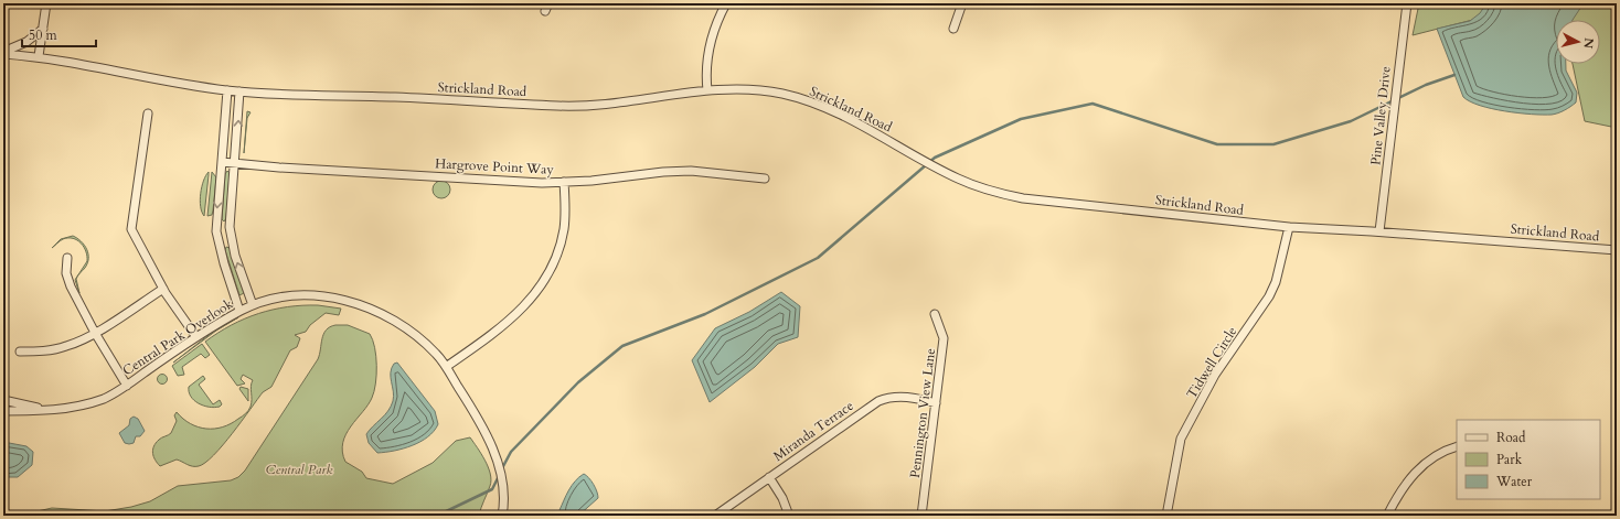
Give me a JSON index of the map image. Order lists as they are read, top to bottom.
{
  "streets": {
    "street": [
      "Strickland Road",
      "Pine Valley Drive",
      "Hargrove Point Way",
      "Central Park Overlook",
      "Tidwell Circle",
      "Pennington View Lane",
      "Miranda Terrace"
    ]
  },
  "crossings": [
    ["Strickland Road", "Pine Valley Drive"],
    ["Strickland Road", "Tidwell Circle"],
    ["Pennington View Lane", "Miranda Terrace"]
  ],
  "parks": ["Central Park"],
  "legend": ["Road", "Park", "Water"],
  "scale_bar": "50 m",
  "north": "right"
}
